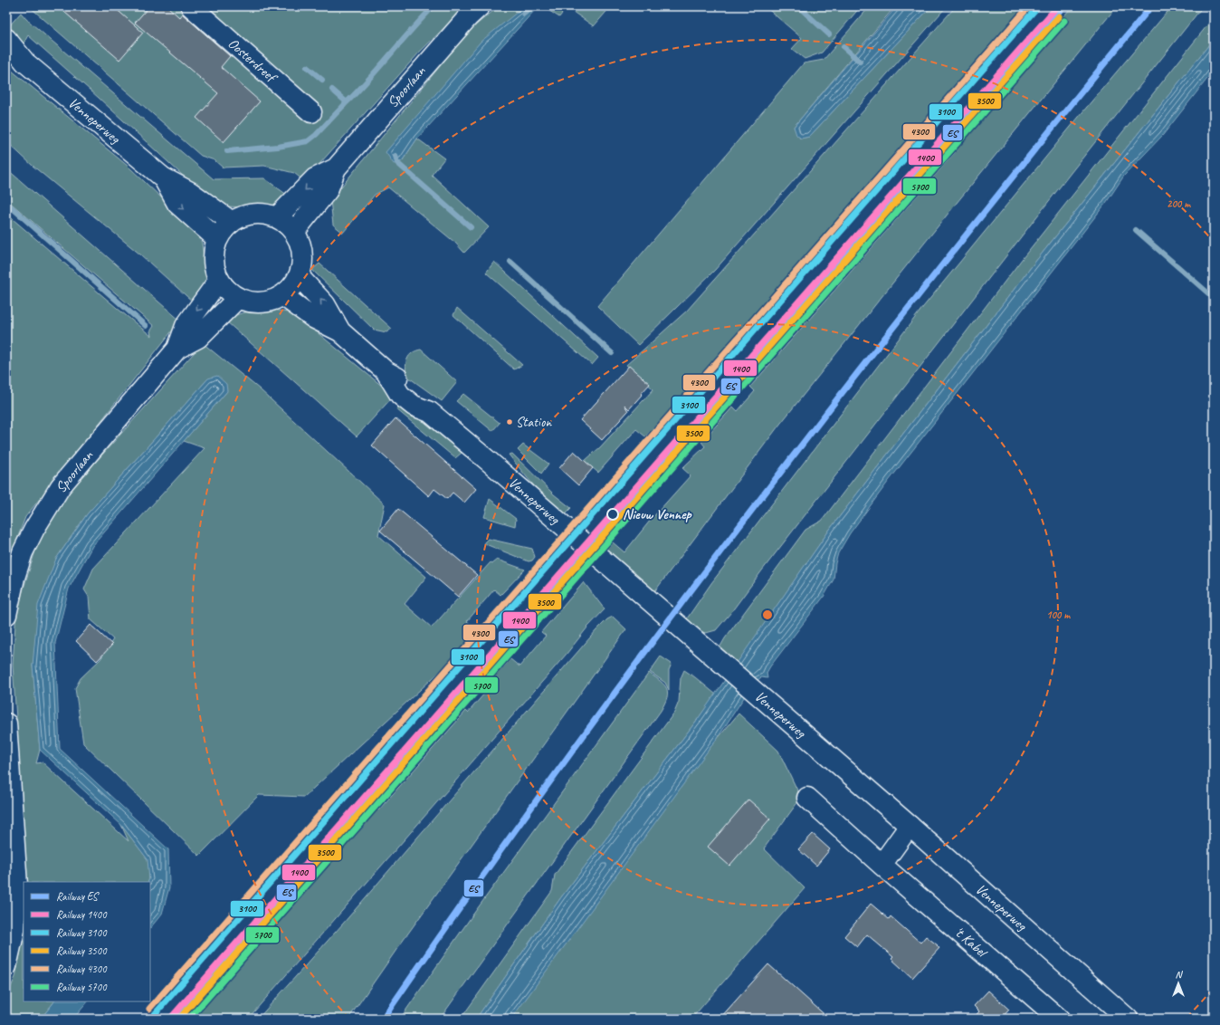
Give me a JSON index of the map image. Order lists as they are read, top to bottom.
{
  "streets": {
    "main road": [
      "Oosterdreef",
      "Spoorlaan",
      "Venneperweg",
      "'t Kabel"
    ]
  },
  "crossings": [
    ["Spoorlaan", "Venneperweg"]
  ],
  "places": ["Station", "Nieuw Vennep"],
  "lines": [
    "rail line ES",
    "rail line 3100",
    "rail line 4300",
    "rail line 1400",
    "rail line 3500",
    "rail line 5700"
  ],
  "legend": [
    "Railway ES",
    "Railway 1400",
    "Railway 3100",
    "Railway 3500",
    "Railway 4300",
    "Railway 5700"
  ],
  "north": "top",
  "rings": ["200 m", "100 m"]
}
